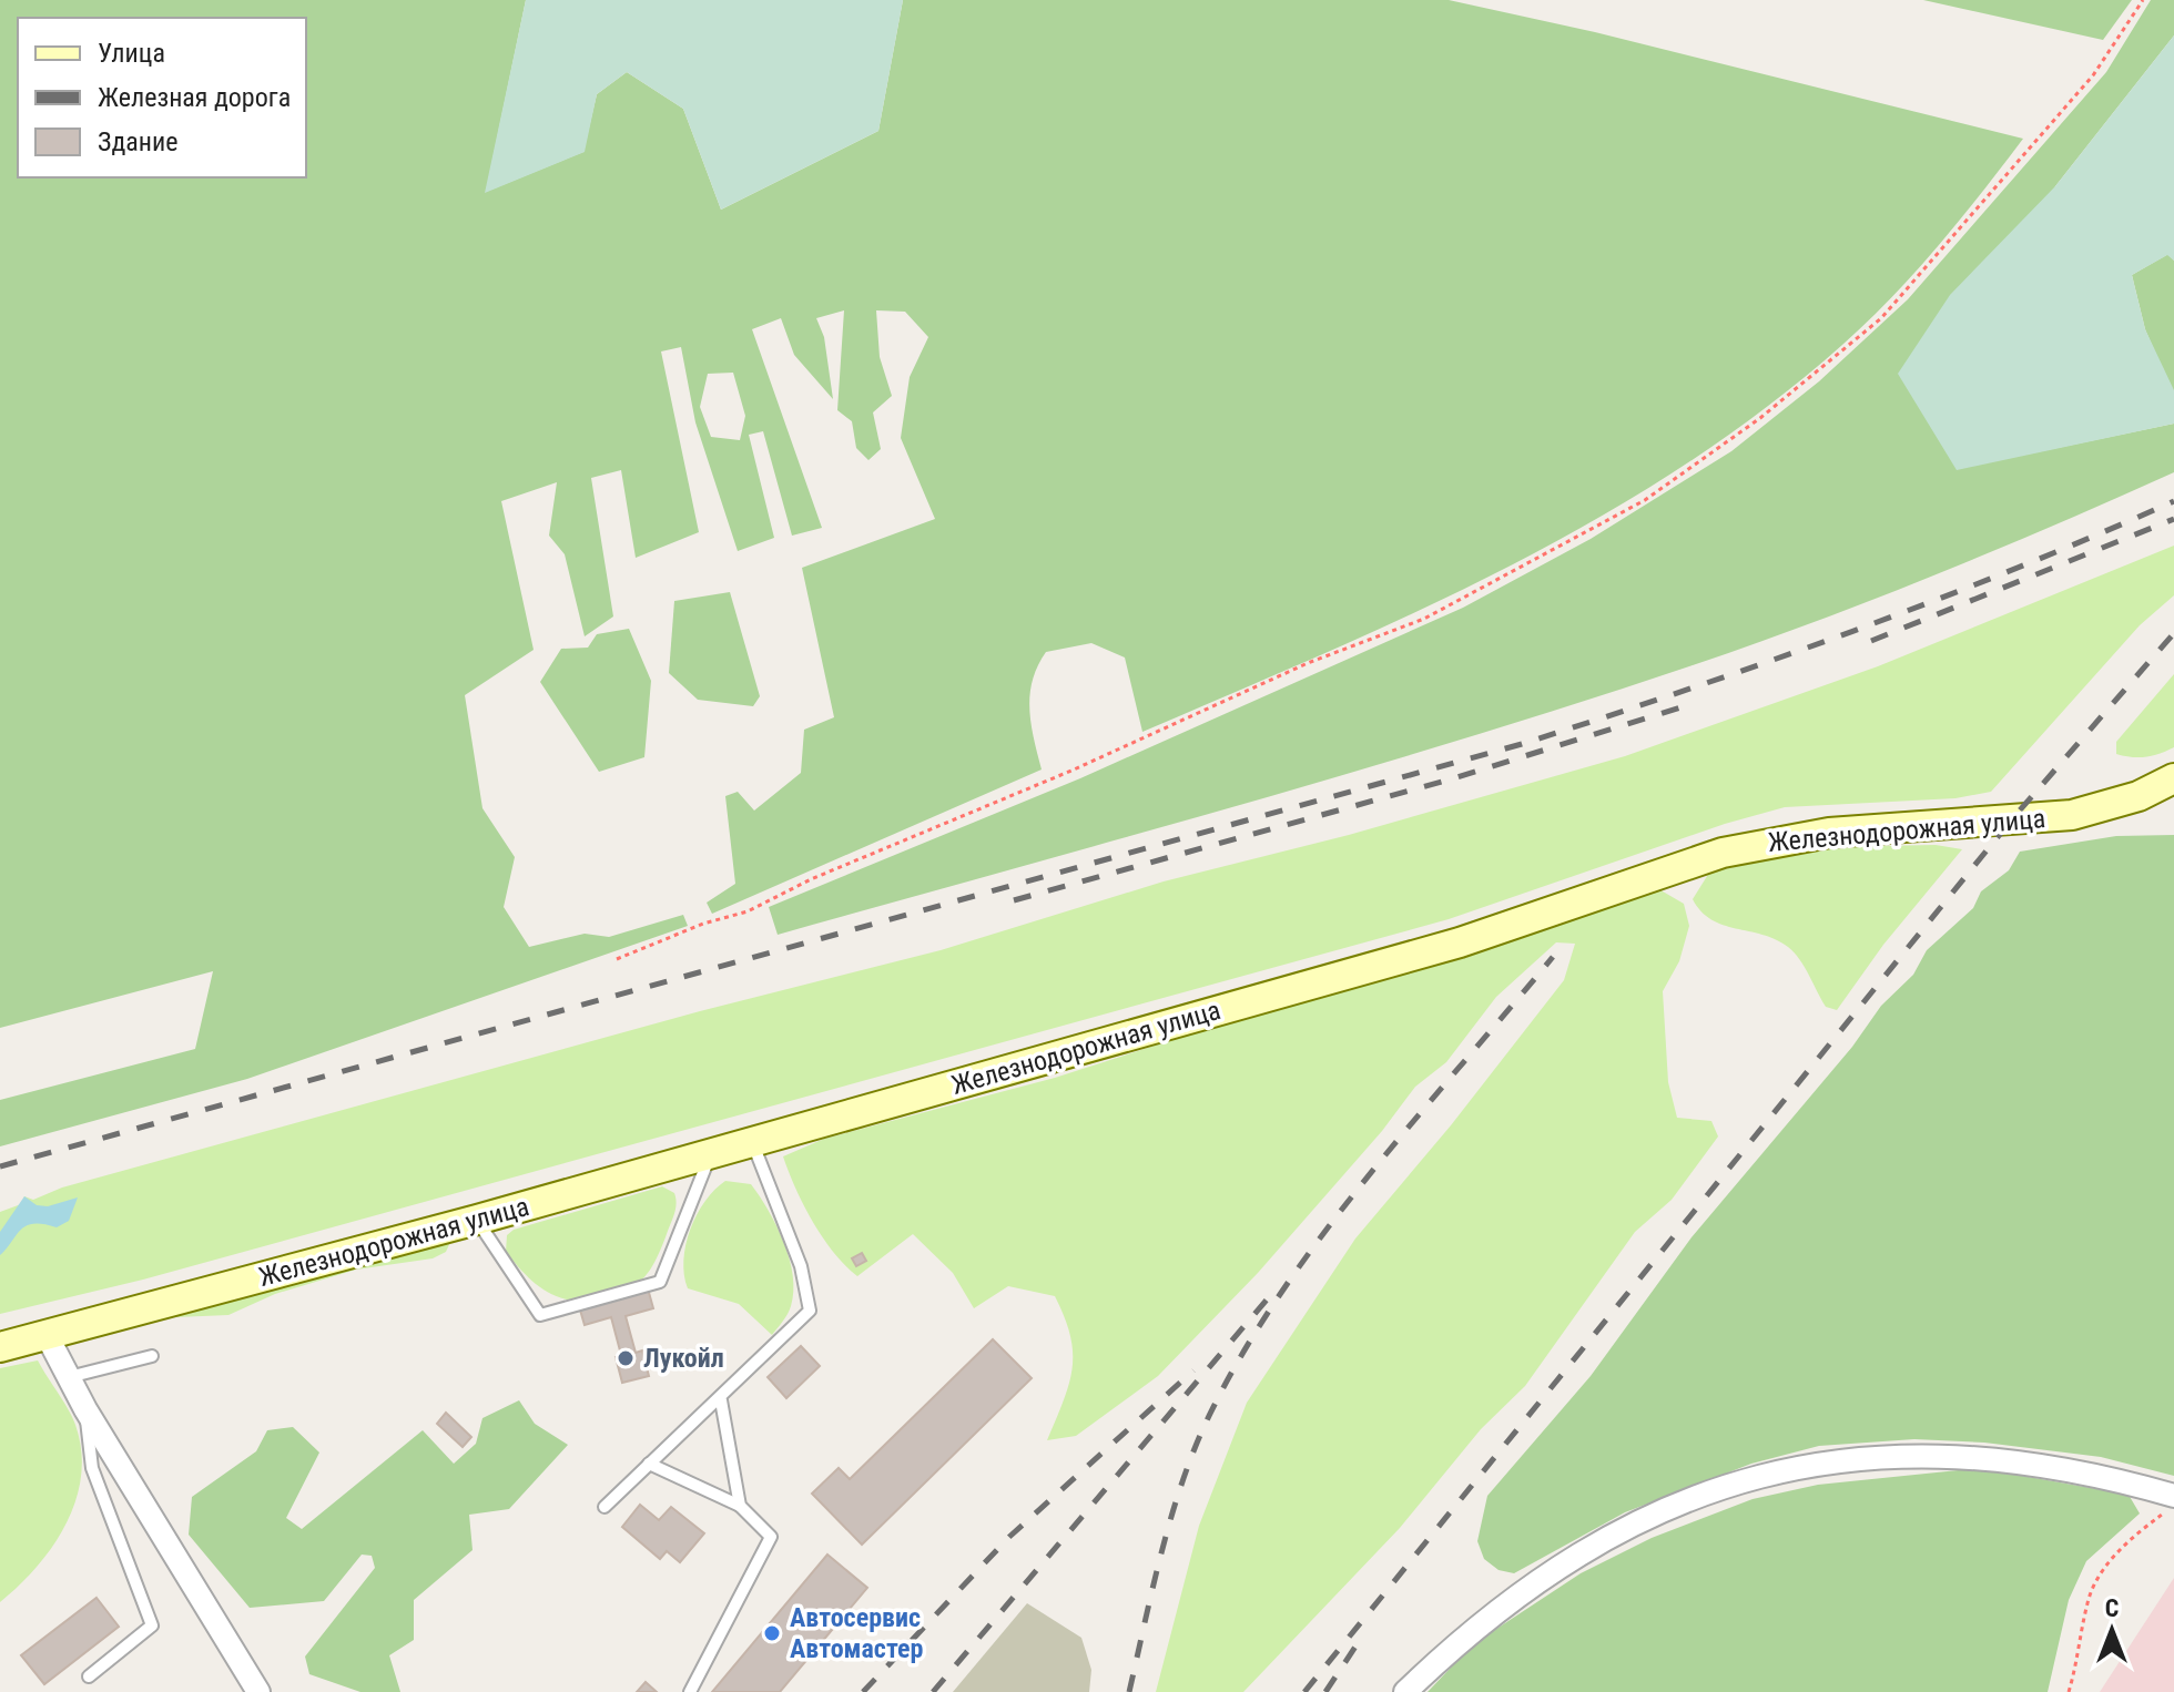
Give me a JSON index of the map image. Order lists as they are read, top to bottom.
{
  "streets": {
    "main road": ["Железнодорожная улица"]
  },
  "places": ["Лукойл", "Автосервис Автомастер"],
  "legend": ["Улица", "Железная дорога", "Здание"],
  "north": "top"
}
